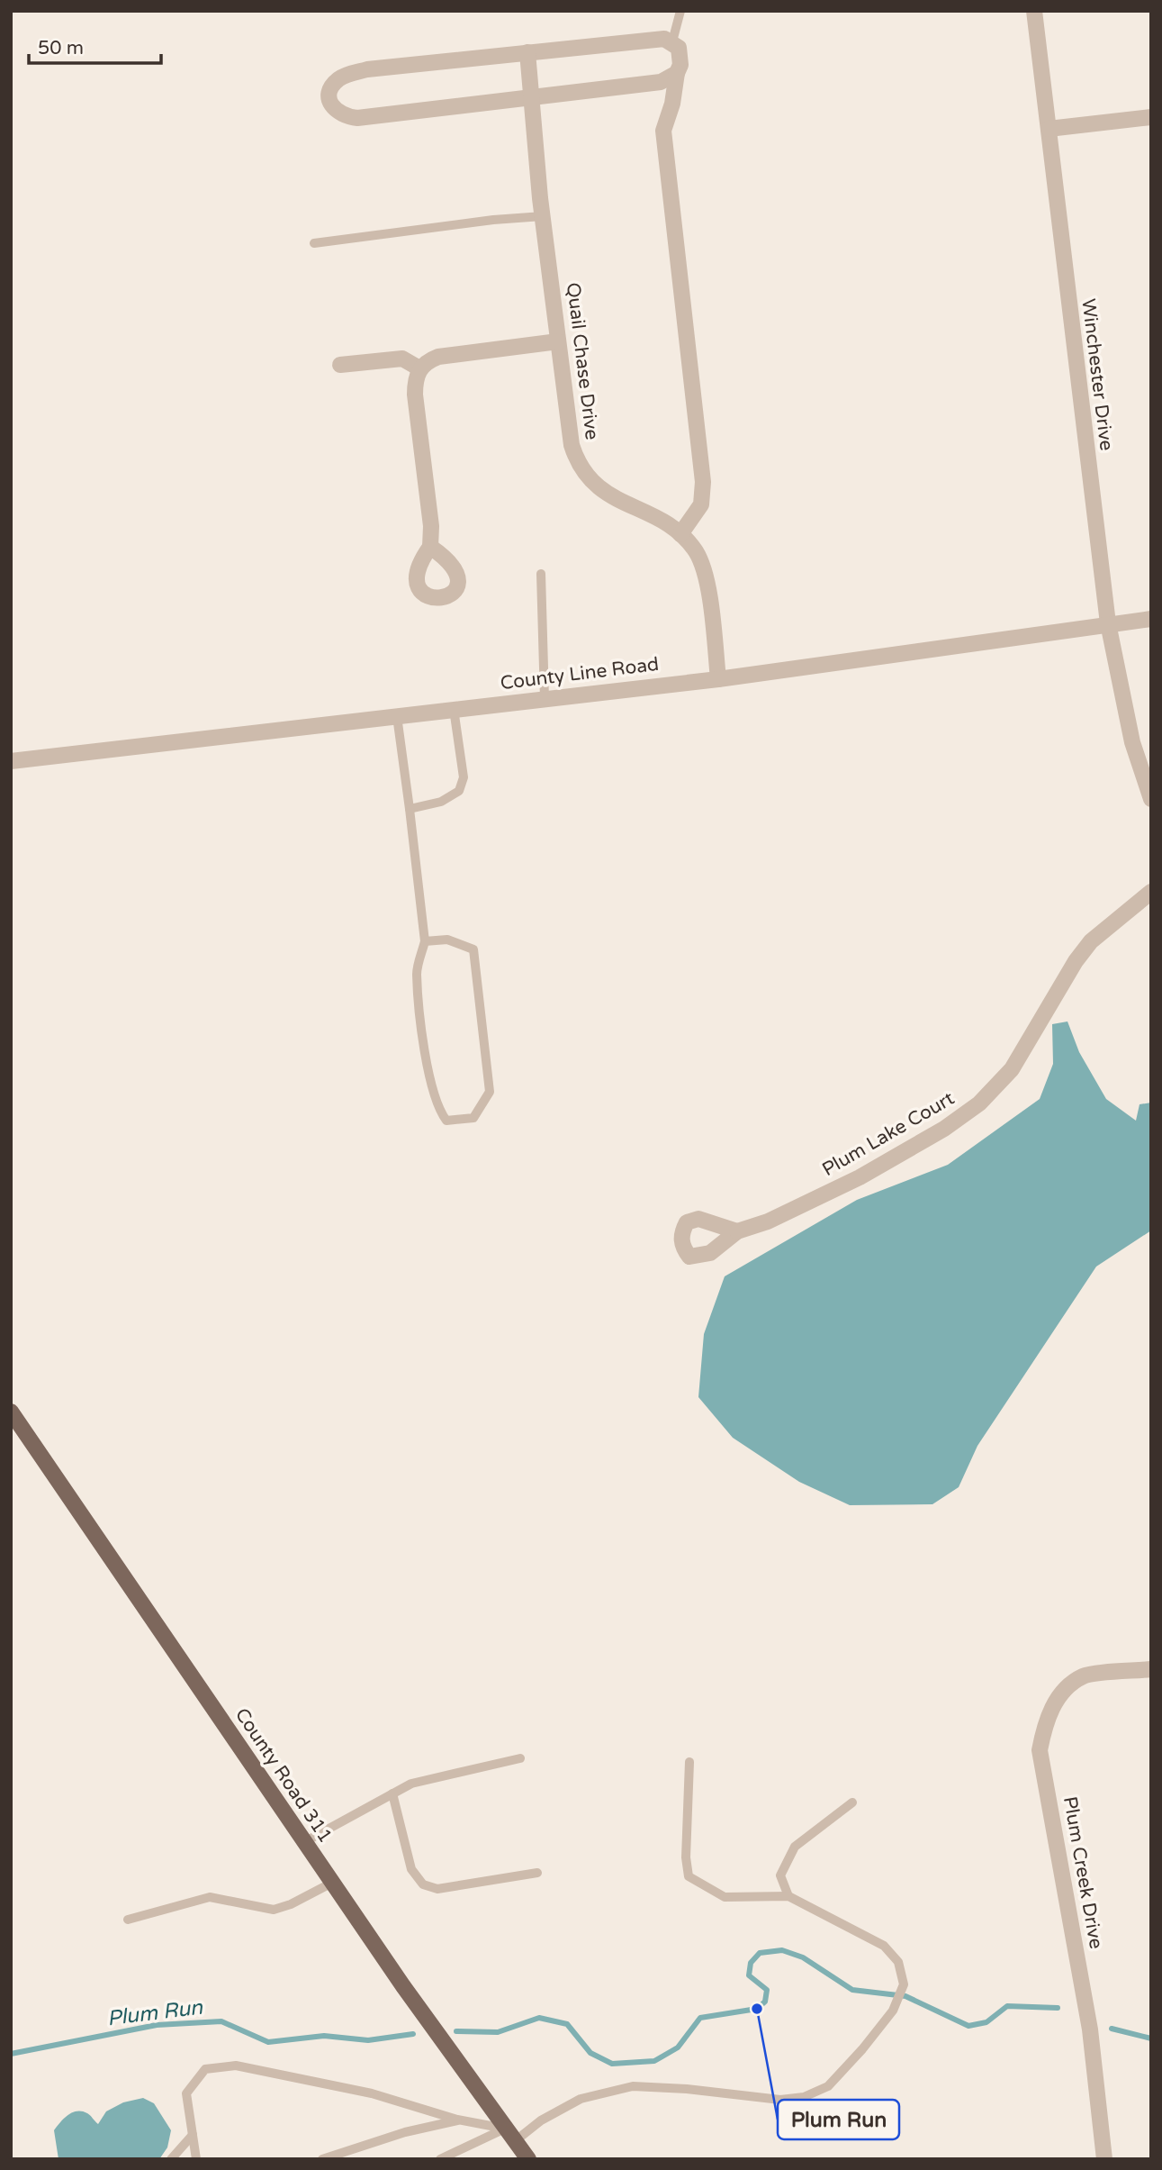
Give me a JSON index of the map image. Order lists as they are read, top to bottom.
{
  "streets": {
    "main road": ["County Road 311"],
    "street": [
      "Quail Chase Drive",
      "Winchester Drive",
      "County Line Road",
      "Plum Lake Court",
      "Plum Creek Drive"
    ]
  },
  "crossings": [
    ["Quail Chase Drive", "County Line Road"],
    ["Winchester Drive", "County Line Road"]
  ],
  "water": ["Plum Run"],
  "places": ["Plum Run"],
  "scale_bar": "50 m"
}
